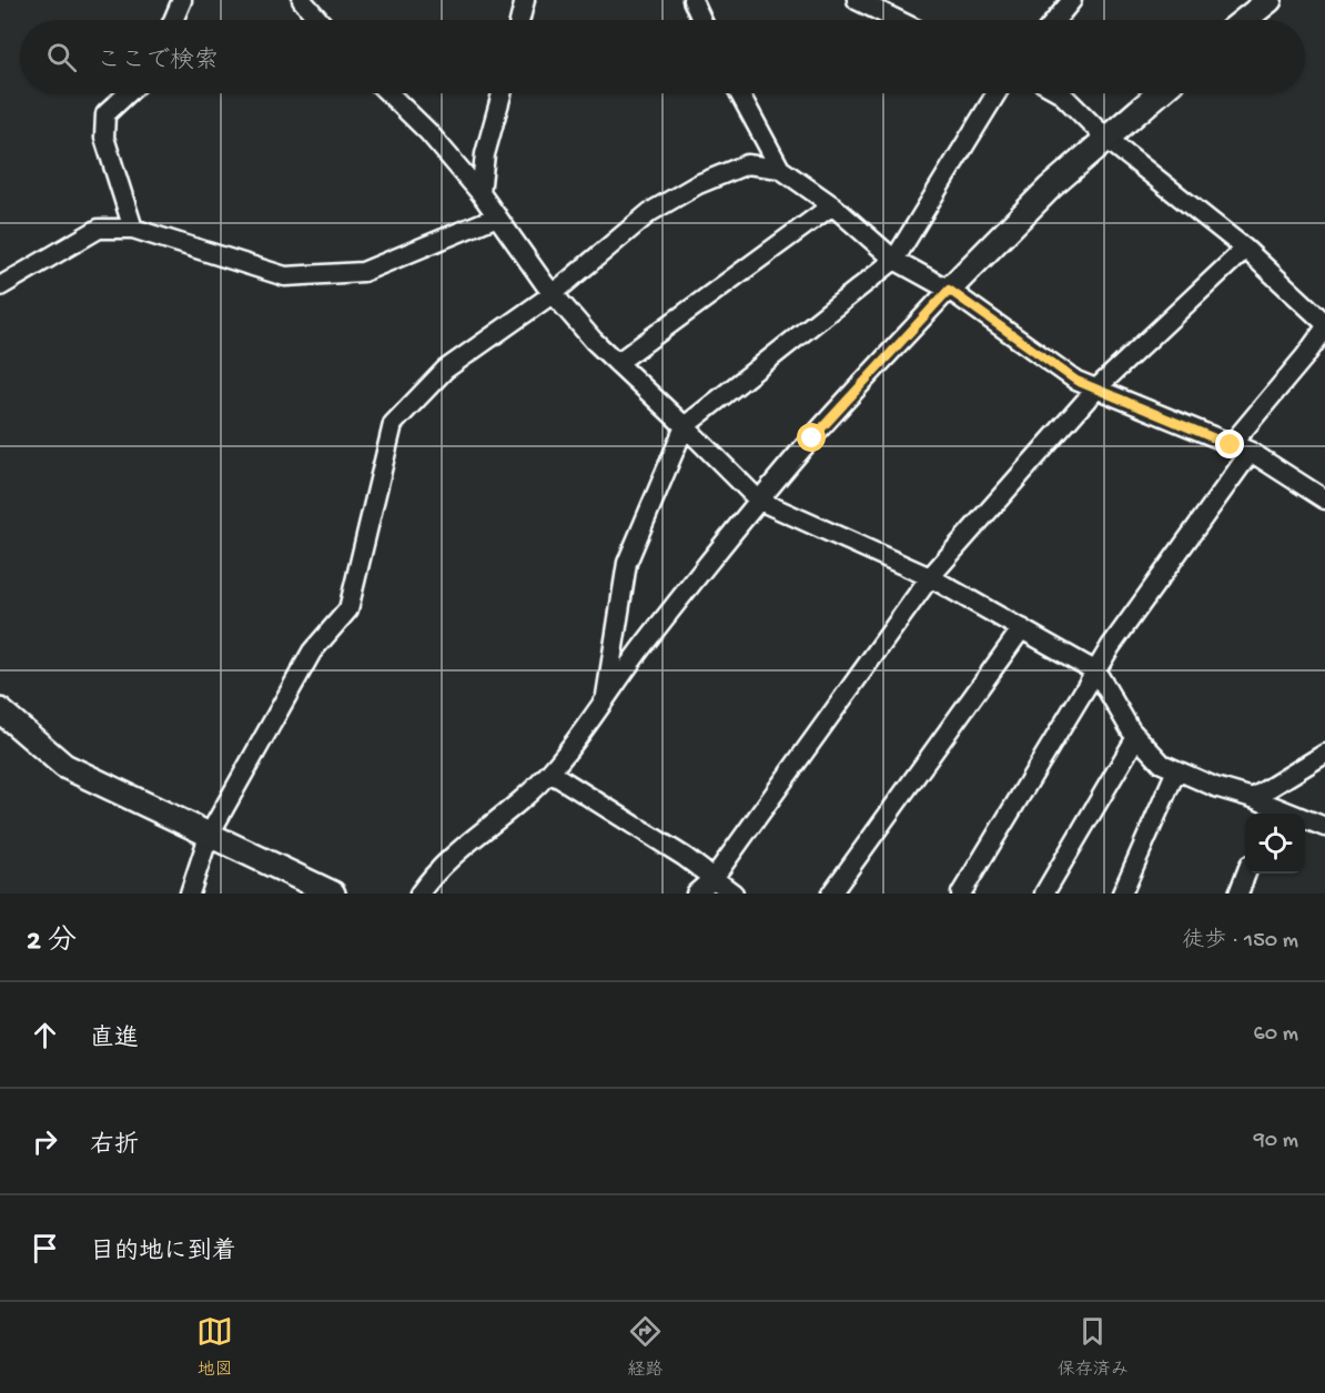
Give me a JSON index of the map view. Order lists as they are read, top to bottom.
{
  "page": {
    "search": "ここで検索",
    "heading": ["2 分", "徒歩 · 150 m"],
    "list": [
      ["直進", "60 m"],
      ["右折", "90 m"],
      "目的地に到着"
    ],
    "nav": ["地図", "経路", "保存済み"]
  }
}
